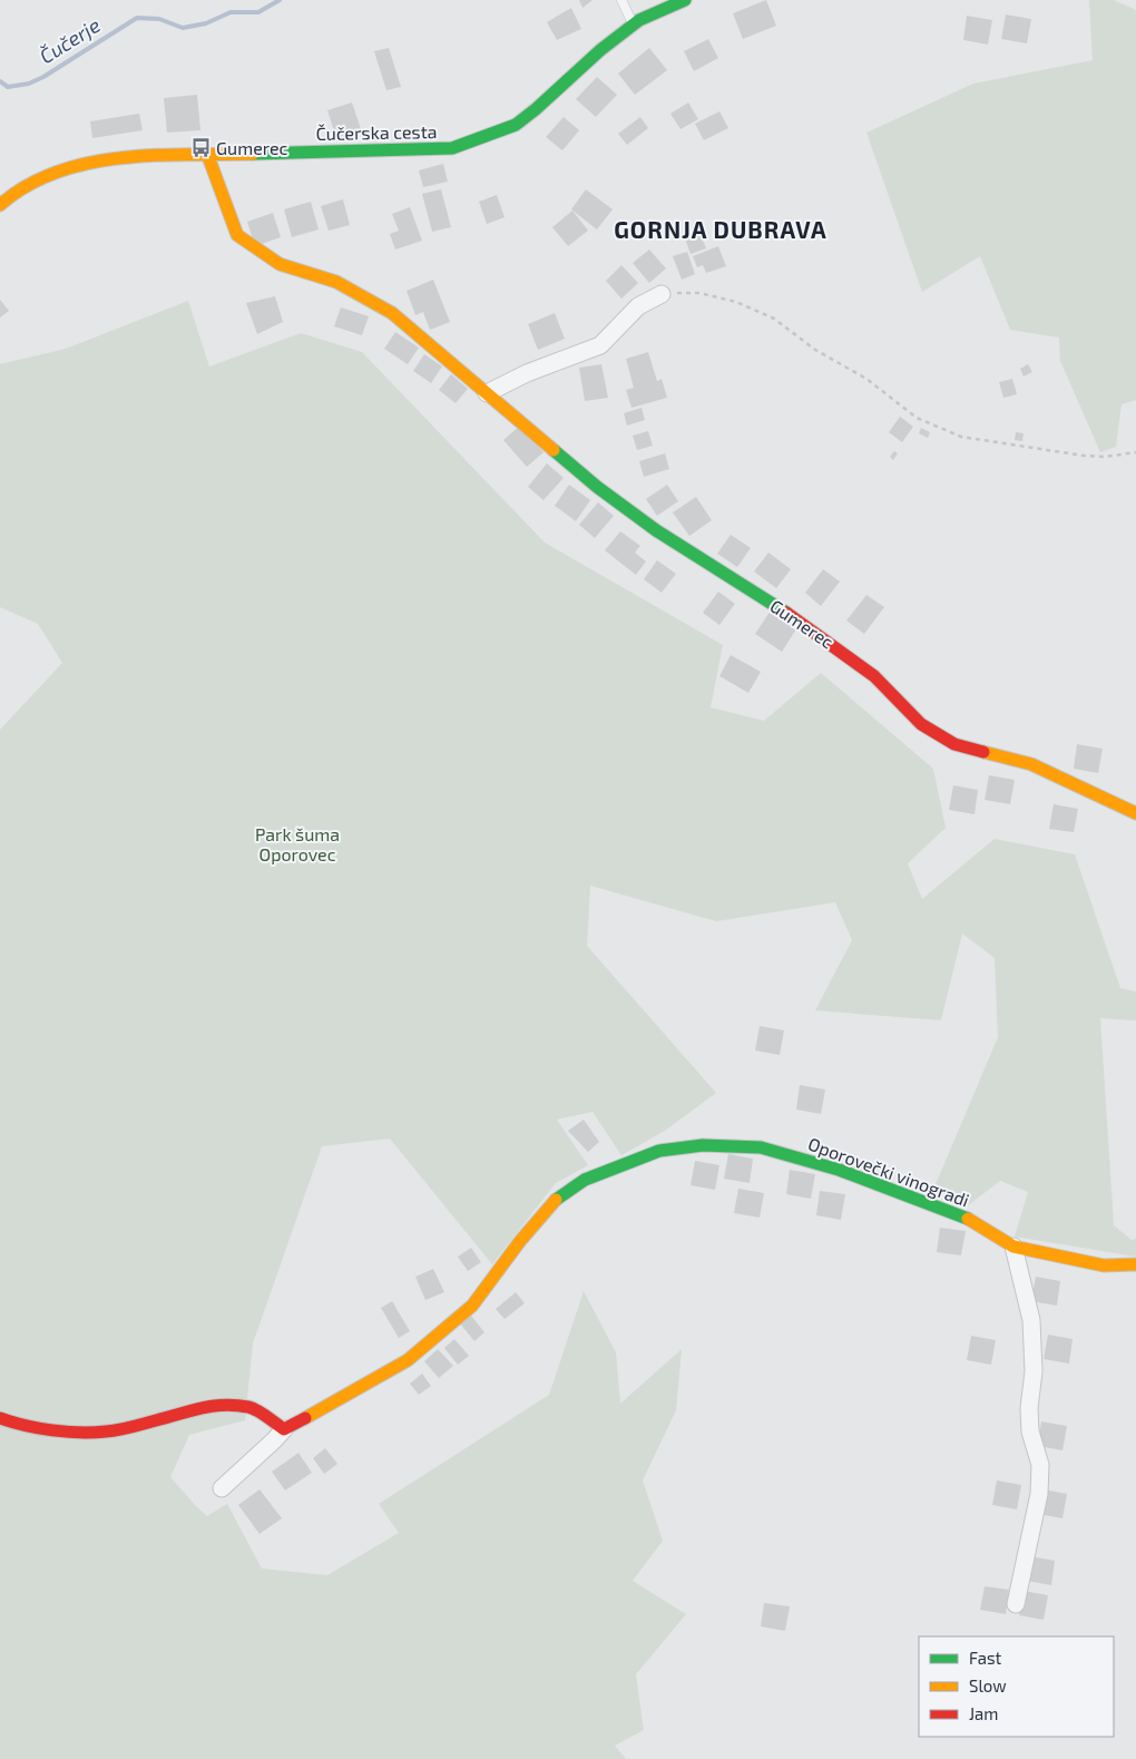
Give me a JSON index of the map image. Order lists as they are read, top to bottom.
{
  "streets": {
    "street": ["Čučerska cesta", "Gumerec", "Oporovečki vinogradi"]
  },
  "crossings": [
    ["Čučerska cesta", "Gumerec"]
  ],
  "districts": ["GORNJA DUBRAVA"],
  "water": ["Čučerje"],
  "parks": ["Park šuma Oporovec"],
  "places": {
    "bus stop": ["Gumerec"]
  },
  "legend": ["Fast", "Slow", "Jam"]
}
